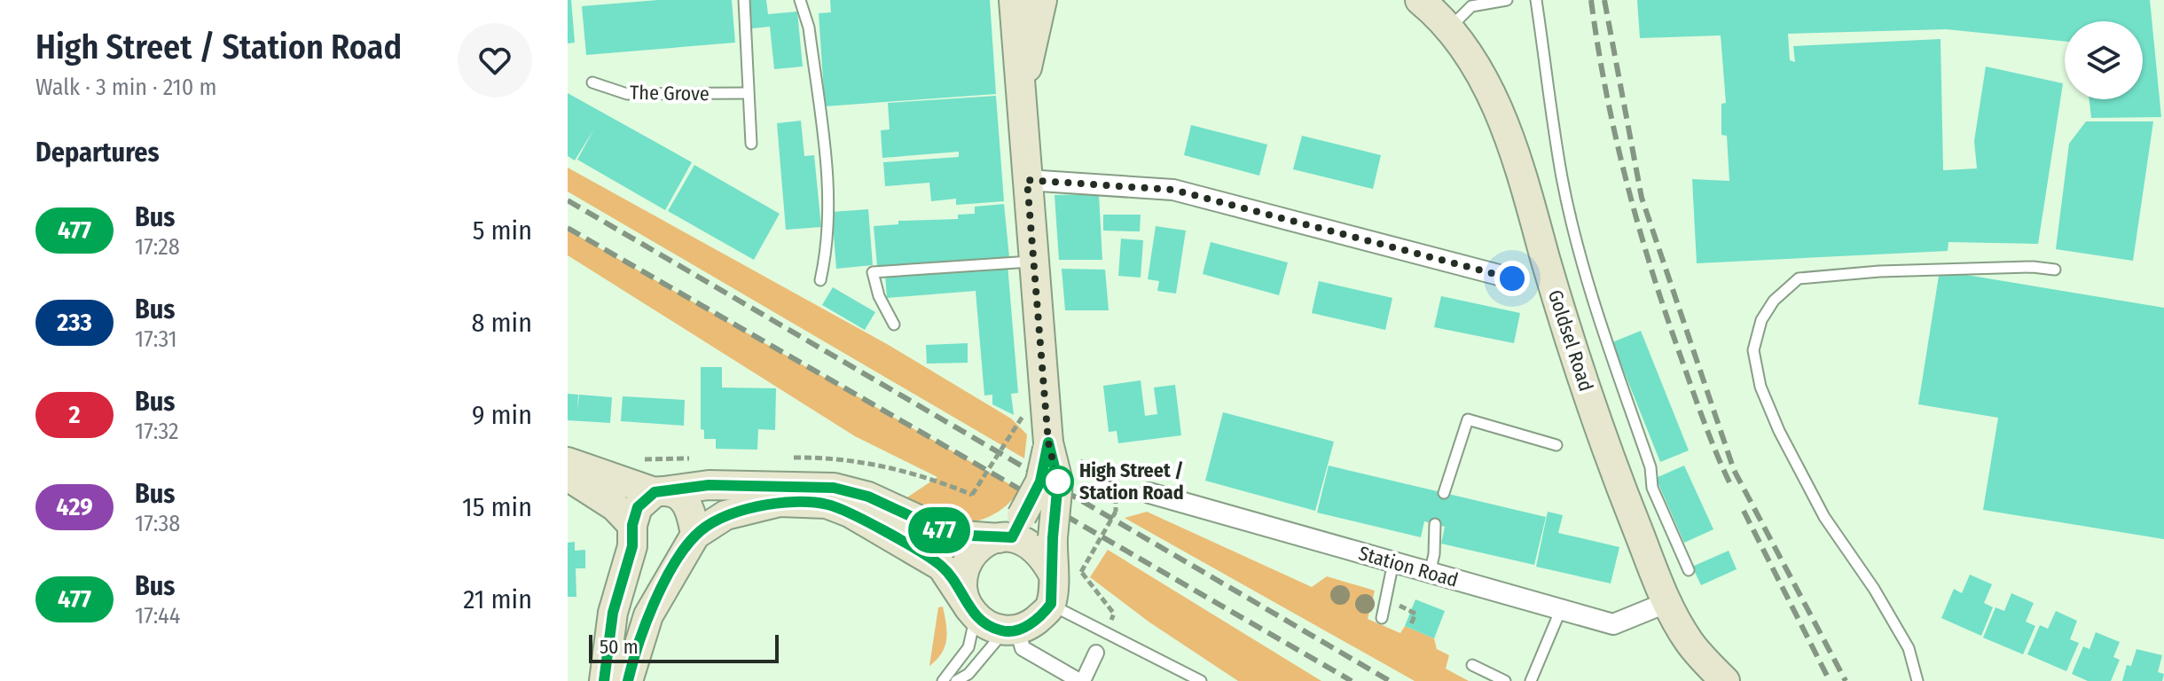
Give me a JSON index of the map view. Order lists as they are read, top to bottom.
{
  "streets": {
    "main road": ["Goldsel Road"],
    "street": ["Station Road"],
    "lane": ["The Grove"]
  },
  "crossings": [
    ["Goldsel Road", "Station Road"]
  ],
  "places": ["High Street / Station Road"],
  "lines": ["bus line 477"],
  "scale_bar": "50 m",
  "page": {
    "heading": [
      ["High Street / Station Road", "Walk · 3 min · 210 m"],
      "Departures"
    ],
    "on_map": "477",
    "list": [
      {
        "mark": "477",
        "name": "Bus",
        "note": "17:28",
        "value": "5 min"
      },
      {
        "mark": "233",
        "name": "Bus",
        "note": "17:31",
        "value": "8 min"
      },
      {
        "mark": "2",
        "name": "Bus",
        "note": "17:32",
        "value": "9 min"
      },
      {
        "mark": "429",
        "name": "Bus",
        "note": "17:38",
        "value": "15 min"
      },
      {
        "mark": "477",
        "name": "Bus",
        "note": "17:44",
        "value": "21 min"
      }
    ],
    "scale": "50 m"
  }
}
